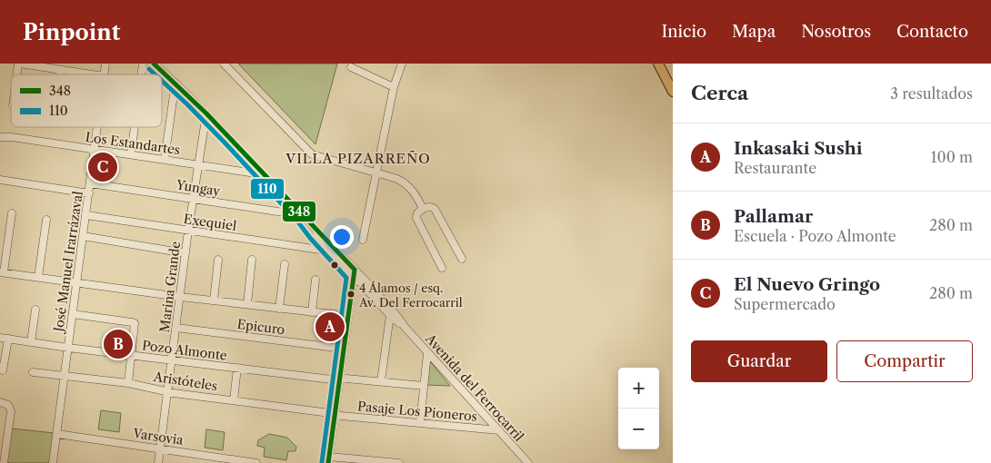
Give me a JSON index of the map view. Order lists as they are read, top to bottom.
{
  "streets": {
    "street": [
      "Los Estandartes",
      "Yungay",
      "Exequiel",
      "José Manuel Irarrázaval",
      "Marina Grande",
      "Epicuro",
      "Pozo Almonte",
      "Aristóteles",
      "Avenida del Ferrocarril",
      "Pasaje Los Pioneros",
      "Varsovia"
    ]
  },
  "crossings": [
    ["Los Estandartes", "José Manuel Irarrázaval"],
    ["Los Estandartes", "Marina Grande"],
    ["Los Estandartes", "Avenida del Ferrocarril"],
    ["Yungay", "José Manuel Irarrázaval"],
    ["Yungay", "Marina Grande"],
    ["Yungay", "Avenida del Ferrocarril"],
    ["Exequiel", "José Manuel Irarrázaval"],
    ["Exequiel", "Marina Grande"],
    ["Exequiel", "Avenida del Ferrocarril"],
    ["José Manuel Irarrázaval", "Pozo Almonte"],
    ["José Manuel Irarrázaval", "Aristóteles"],
    ["José Manuel Irarrázaval", "Varsovia"],
    ["Marina Grande", "Epicuro"],
    ["Marina Grande", "Pozo Almonte"],
    ["Marina Grande", "Aristóteles"],
    ["Marina Grande", "Avenida del Ferrocarril"],
    ["Marina Grande", "Varsovia"],
    ["Aristóteles", "Pasaje Los Pioneros"],
    ["Avenida del Ferrocarril", "Pasaje Los Pioneros"]
  ],
  "districts": ["VILLA PIZARREÑO"],
  "places": ["4 Álamos / esq. Av. Del Ferrocarril"],
  "lines": ["transit line 348", "transit line 110"],
  "legend": ["348", "110"],
  "page": {
    "header": "Pinpoint",
    "nav": [
      "Inicio",
      "Mapa",
      "Nosotros",
      "Contacto"
    ],
    "heading": ["Cerca", "3 resultados"],
    "list": [
      {
        "mark": "A",
        "name": "Inkasaki Sushi",
        "note": "Restaurante",
        "value": "100 m"
      },
      {
        "mark": "B",
        "name": "Pallamar",
        "note": "Escuela · Pozo Almonte",
        "value": "280 m"
      },
      {
        "mark": "C",
        "name": "El Nuevo Gringo",
        "note": "Supermercado",
        "value": "280 m"
      }
    ],
    "pins": ["C", "A", "B"],
    "buttons": ["Guardar", "Compartir"],
    "map_buttons": ["+", "−"]
  }
}
